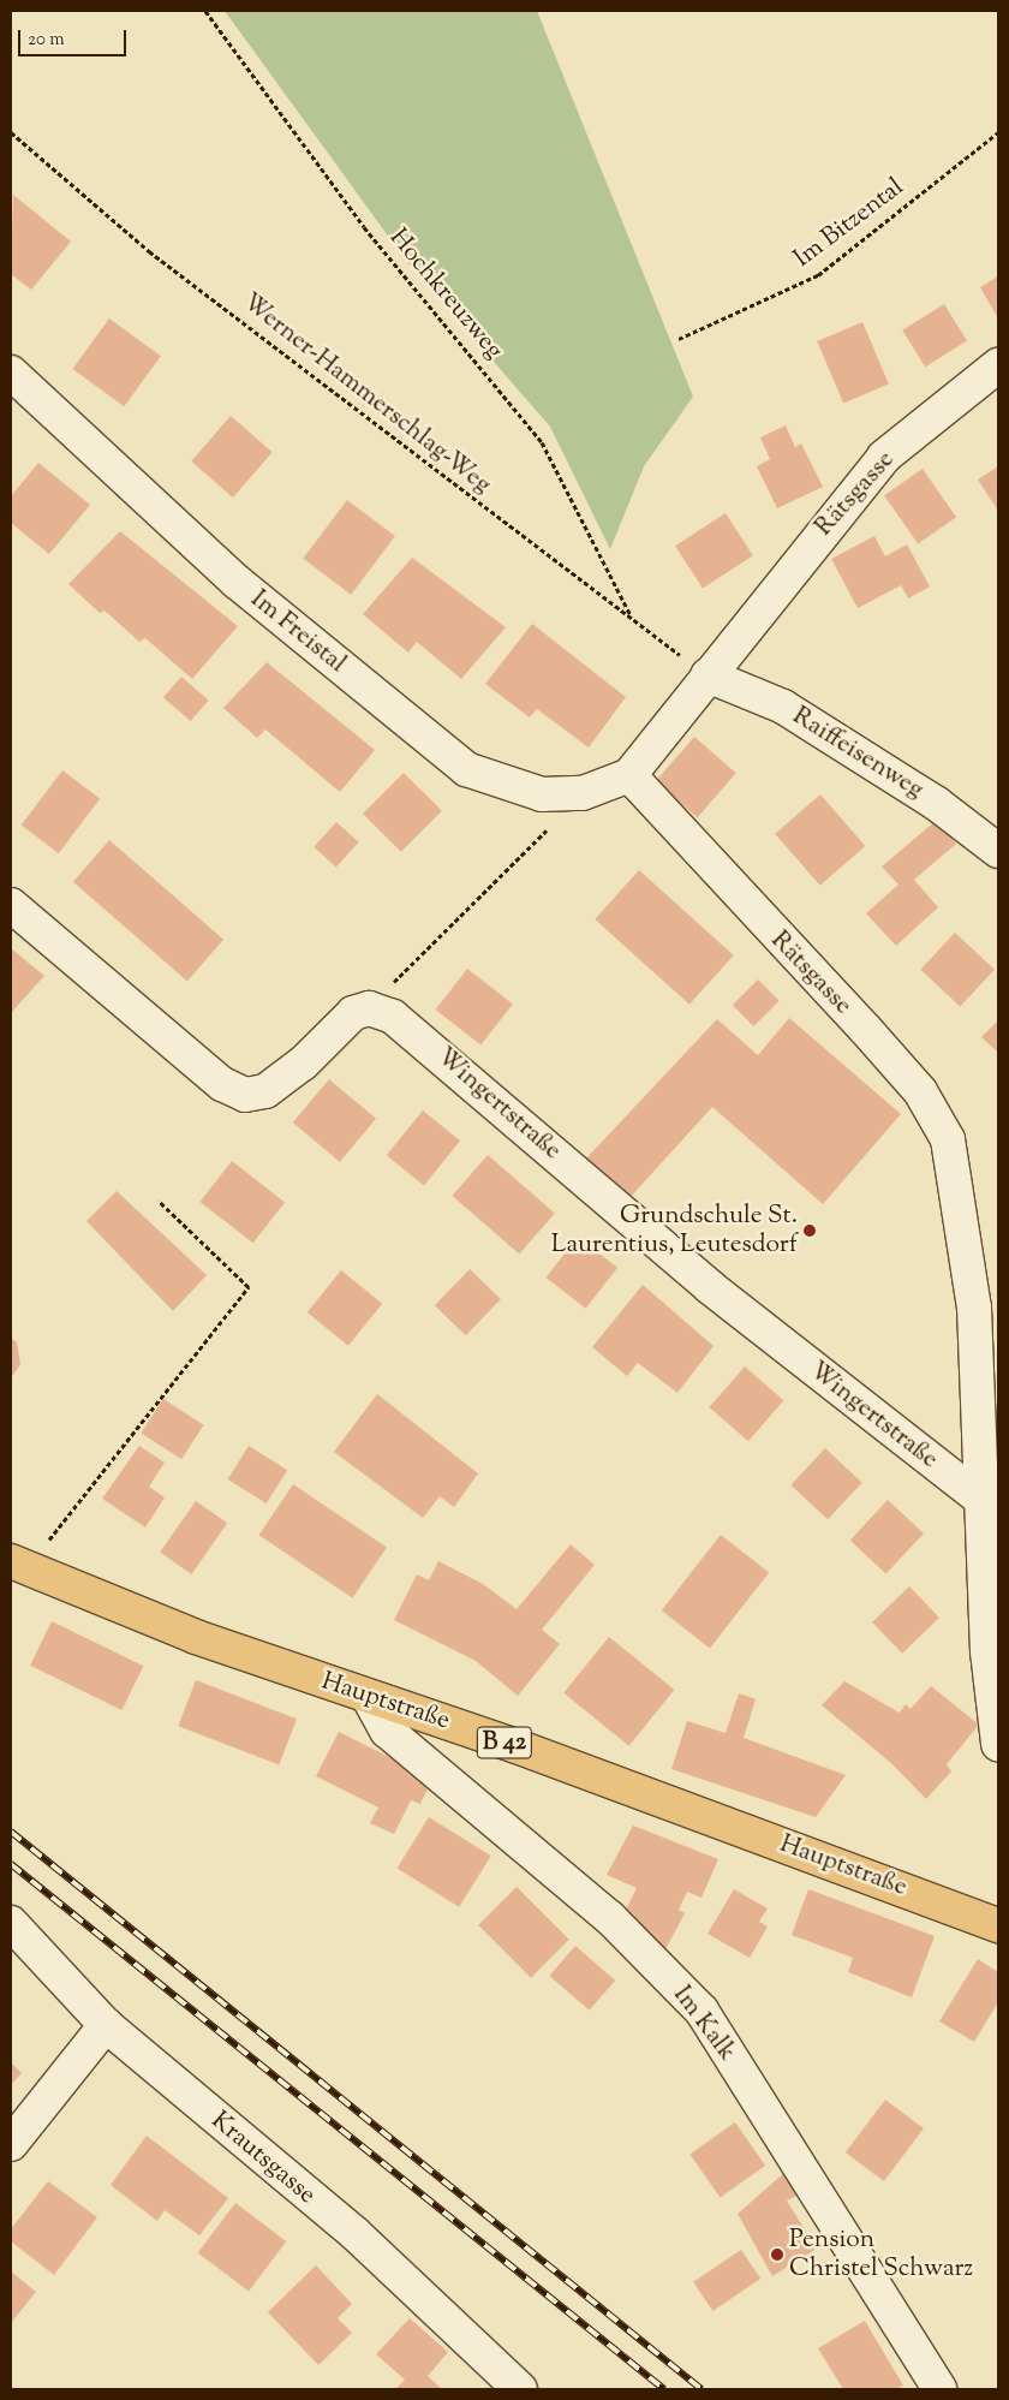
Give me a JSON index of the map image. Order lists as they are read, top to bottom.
{
  "streets": {
    "main road": ["Hauptstraße", "B 42"],
    "street": [
      "Rätsgasse",
      "Im Freistal",
      "Raiffeisenweg",
      "Wingertstraße",
      "Im Kalk",
      "Krautsgasse"
    ],
    "path": ["Im Bitzental", "Hochkreuzweg", "Werner-Hammerschlag-Weg"]
  },
  "crossings": [
    ["Hochkreuzweg", "Werner-Hammerschlag-Weg"],
    ["Werner-Hammerschlag-Weg", "Rätsgasse"],
    ["Werner-Hammerschlag-Weg", "Raiffeisenweg"],
    ["Rätsgasse", "Im Freistal"],
    ["Rätsgasse", "Raiffeisenweg"],
    ["Rätsgasse", "Wingertstraße"],
    ["Hauptstraße", "Im Kalk"]
  ],
  "places": ["Grundschule St. Laurentius, Leutesdorf", "Pension Christel Schwarz"],
  "scale_bar": "20 m"
}
